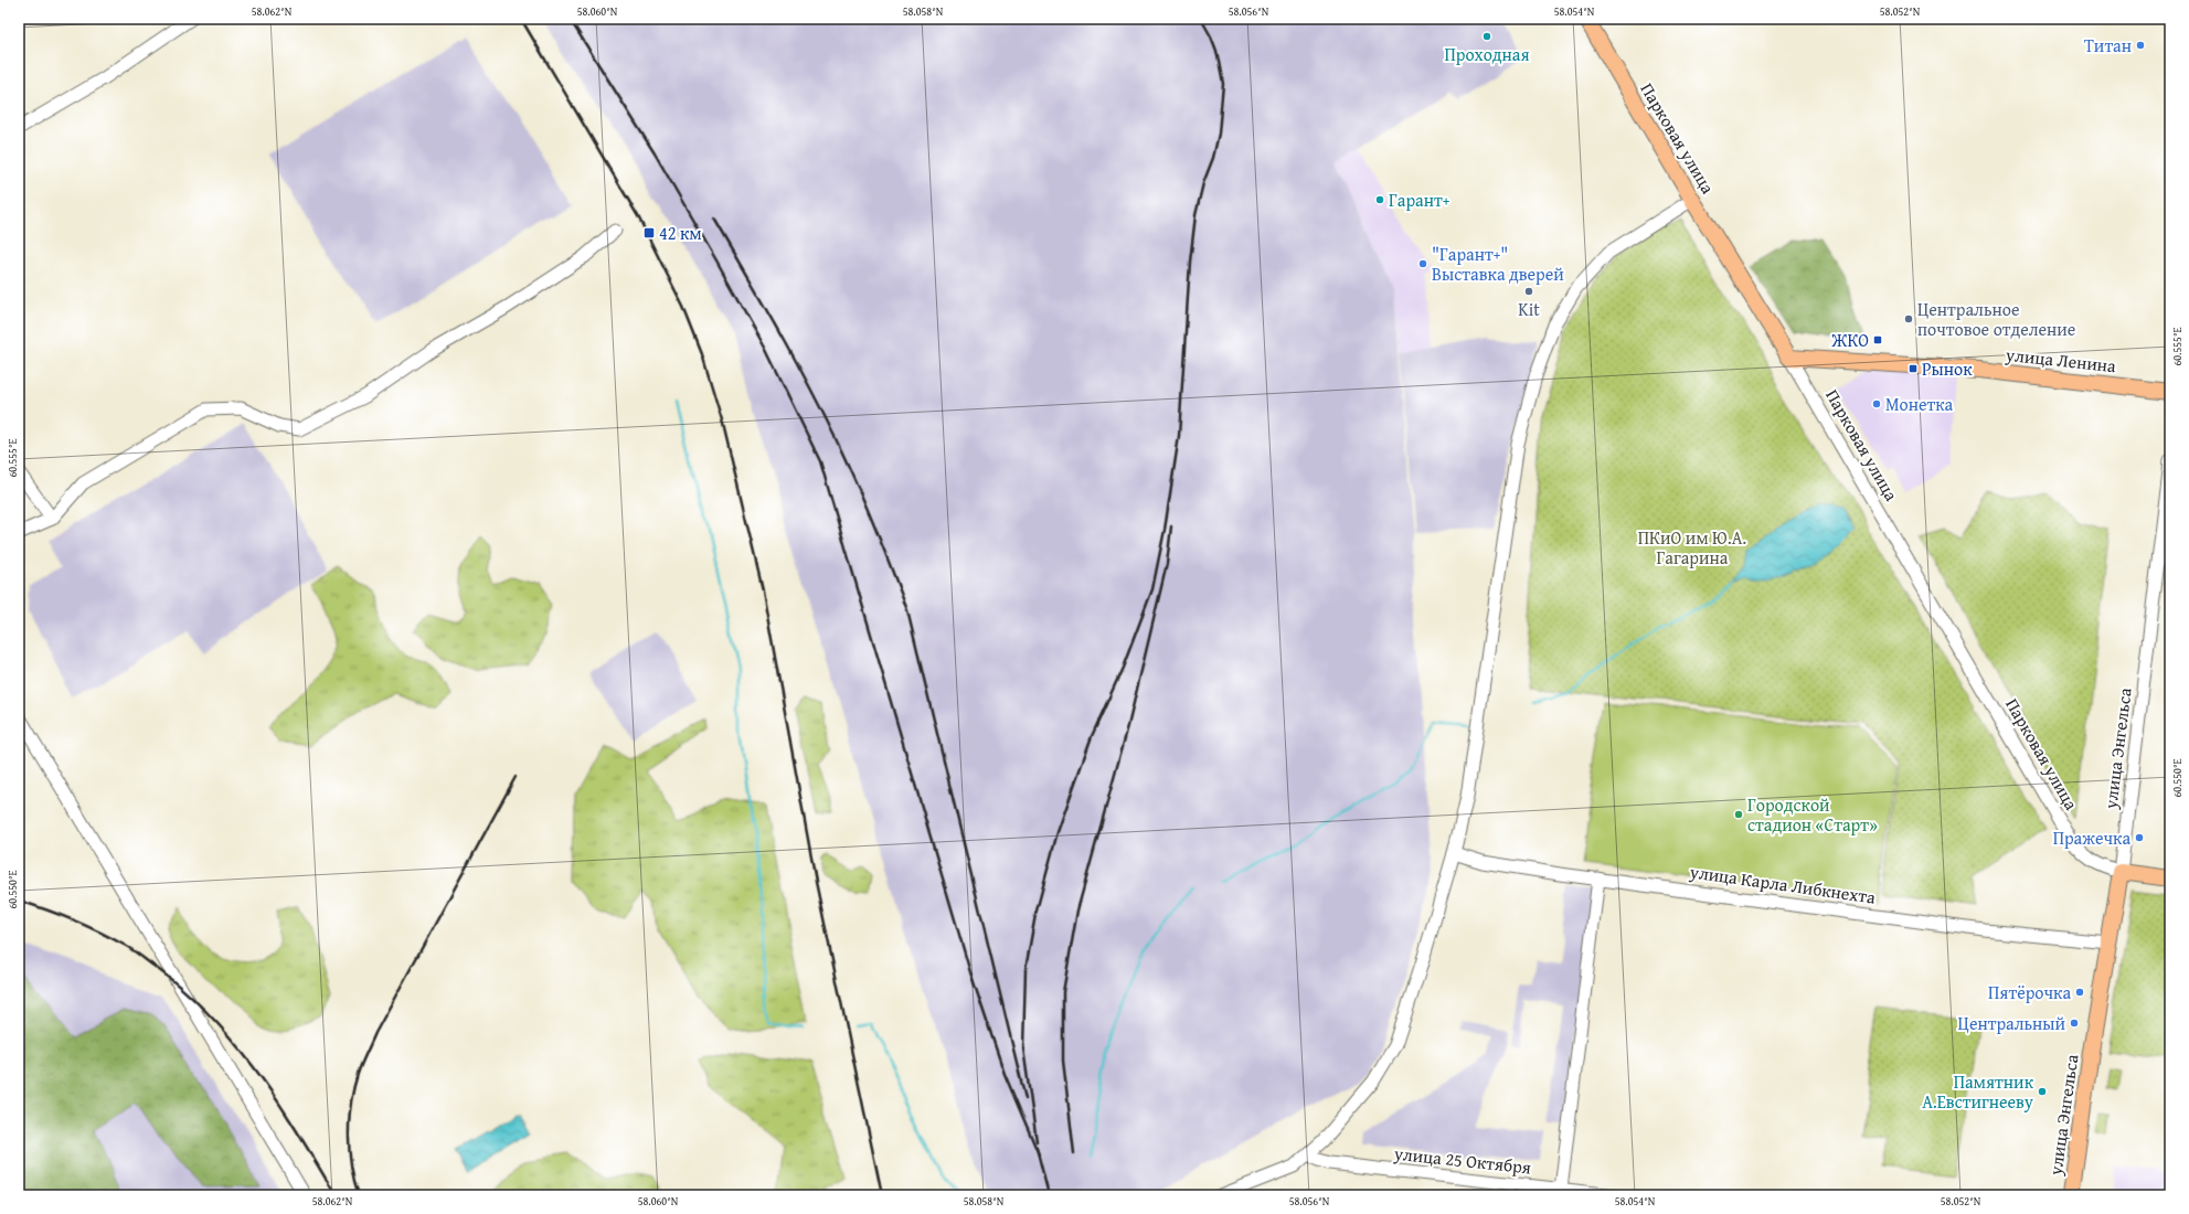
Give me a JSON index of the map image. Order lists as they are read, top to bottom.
{
  "streets": {
    "main road": ["Парковая улица", "улица Ленина", "улица Энгельса"],
    "street": ["улица Карла Либкнехта", "улица 25 Октября"]
  },
  "crossings": [
    ["Парковая улица", "улица Ленина"],
    ["Парковая улица", "улица Энгельса"],
    ["улица Энгельса", "улица Карла Либкнехта"]
  ],
  "parks": ["ПКиО им Ю.А. Гагарина"],
  "places": {
    "other": [
      "Проходная",
      "Титан",
      "Гарант+",
      "\"Гарант+\" Выставка дверей",
      "Kit",
      "Центральное почтовое отделение",
      "Монетка",
      "Городской стадион «Старт»",
      "Пражечка",
      "Пятёрочка",
      "Центральный",
      "Памятник А.Евстигнееву"
    ],
    "transit": ["42 км", "ЖКО", "Рынок"]
  },
  "coordinates": [
    "58.062°N",
    "58.060°N",
    "58.058°N",
    "58.056°N",
    "58.054°N",
    "58.052°N",
    "60.555°E",
    "60.550°E"
  ]
}
